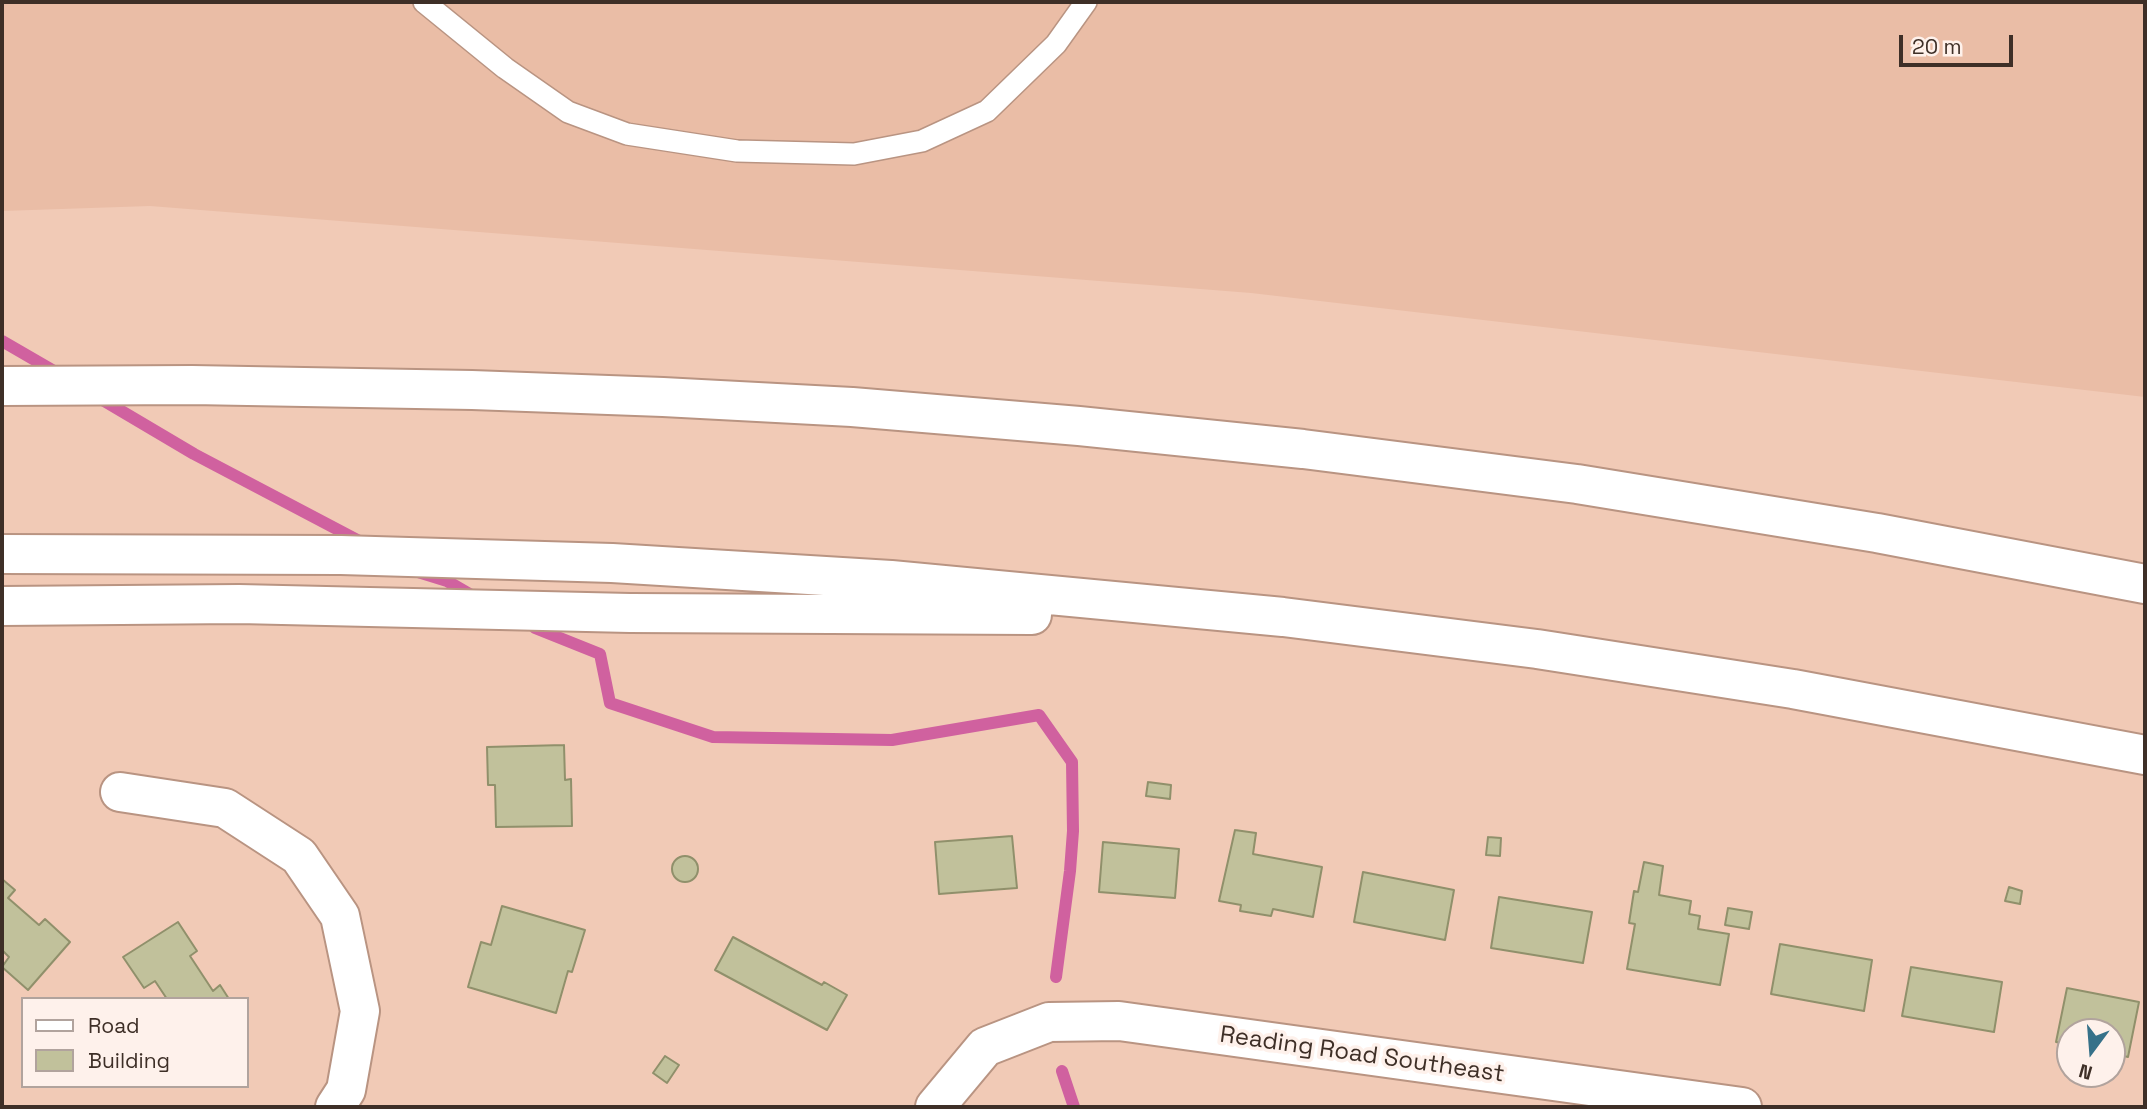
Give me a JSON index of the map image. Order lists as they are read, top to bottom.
{
  "streets": {
    "main road": ["Reading Road Southeast"]
  },
  "legend": ["Road", "Building"],
  "scale_bar": "20 m",
  "north": "bottom"
}
